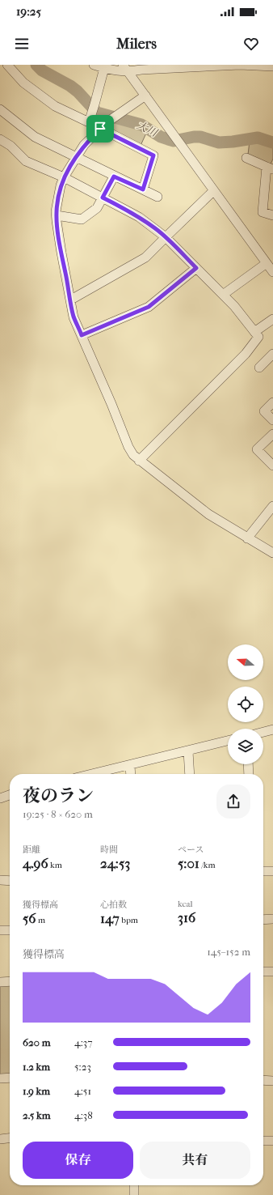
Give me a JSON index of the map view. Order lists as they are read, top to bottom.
{
  "water": ["大川"],
  "north": "left",
  "page": {
    "status": "19:25",
    "header": "Milers",
    "heading": ["夜のラン", "19:25 · 8 × 620 m"],
    "stats": [
      ["距離", "4.96 km"],
      ["時間", "24:53"],
      ["ペース", "5:01 /km"],
      ["獲得標高", "56 m"],
      ["心拍数", "147 bpm"],
      ["kcal", "316"]
    ],
    "chart": ["獲得標高", "145–152 m"],
    "list": [
      {
        "name": "620 m",
        "note": "4:37"
      },
      {
        "name": "1.2 km",
        "note": "5:23"
      },
      {
        "name": "1.9 km",
        "note": "4:51"
      },
      {
        "name": "2.5 km",
        "note": "4:38"
      }
    ],
    "buttons": ["保存", "共有"]
  }
}
